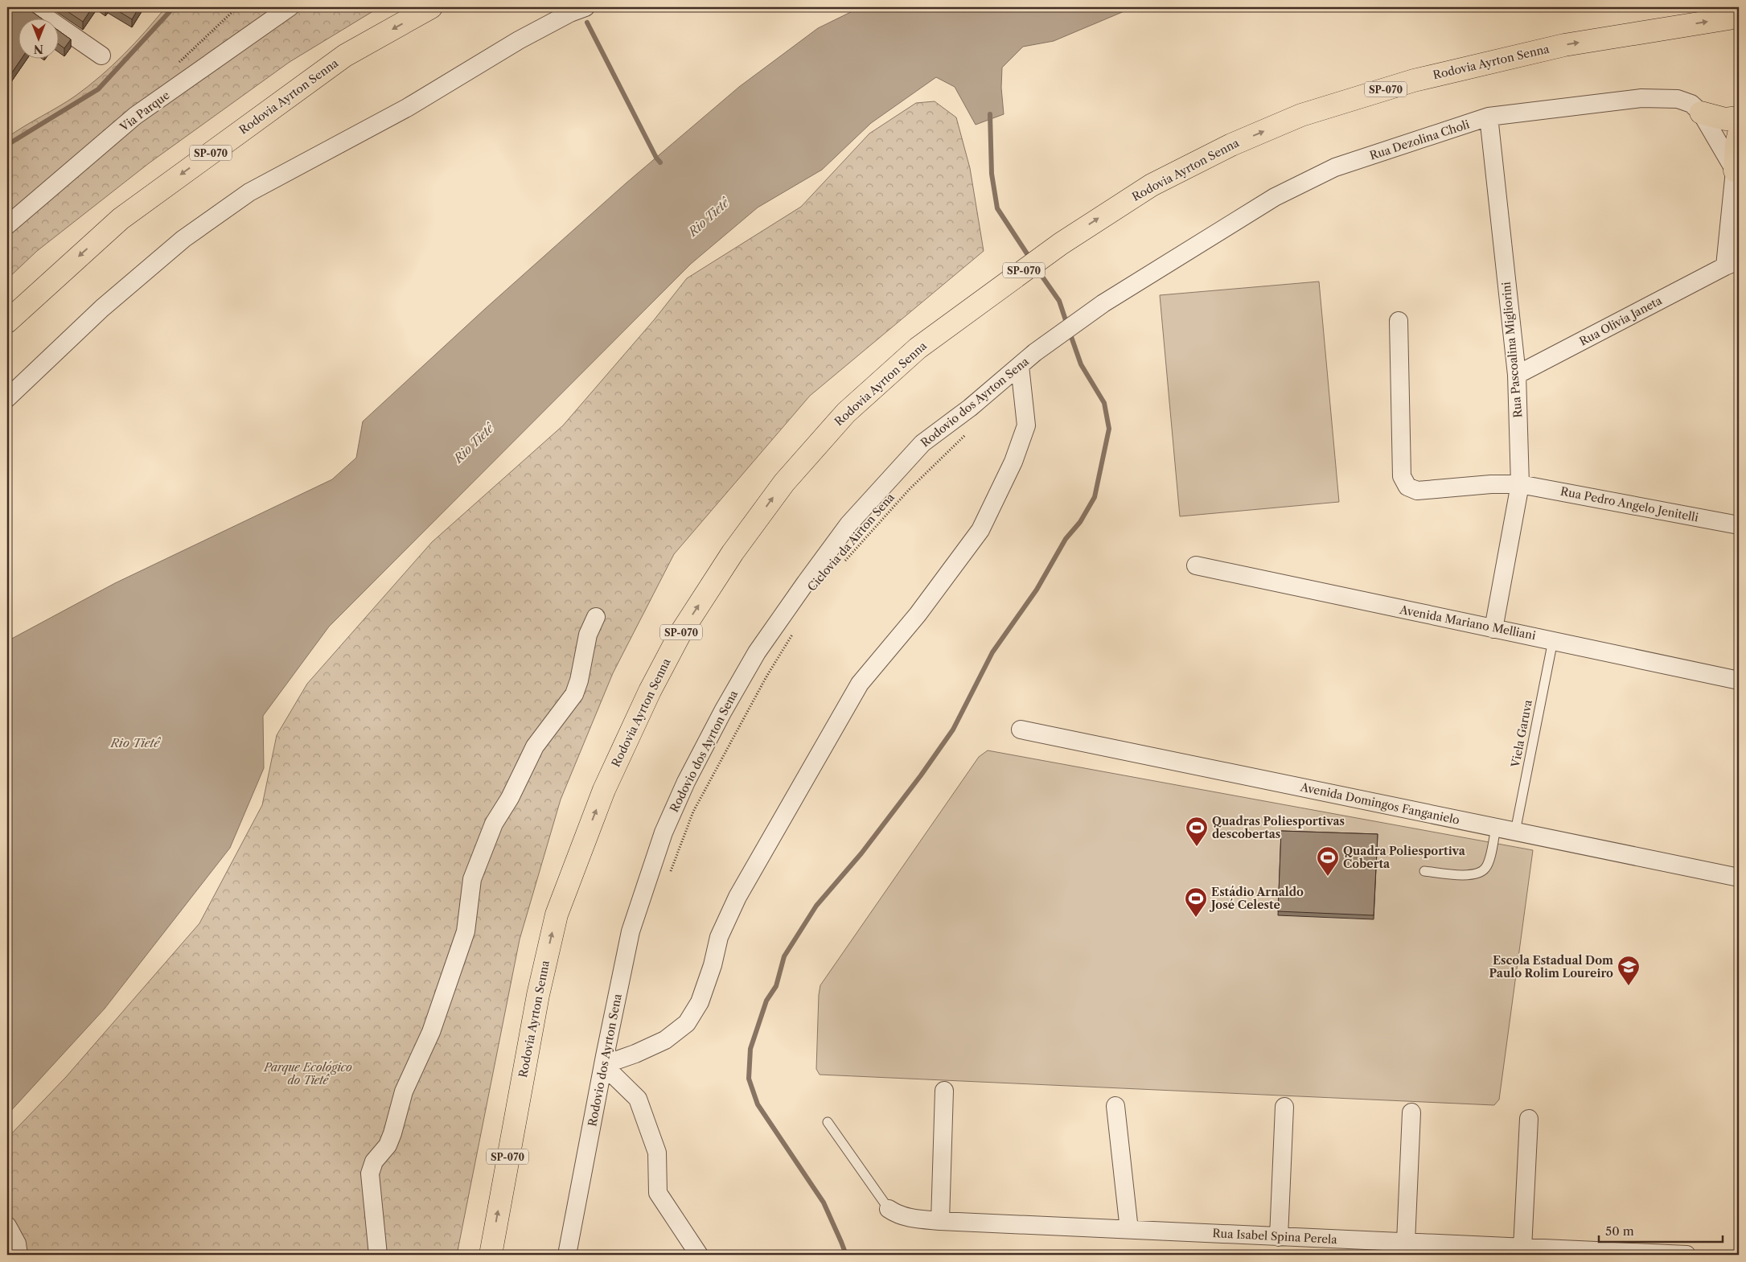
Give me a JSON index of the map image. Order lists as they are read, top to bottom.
{
  "streets": {
    "highway": ["Rodovia Ayrton Senna", "SP-070"],
    "street": [
      "Via Parque",
      "Rua Dezolina Choli",
      "Rua Olivia Janeta",
      "Rua Pascoalina Migliorini",
      "Rodovio dos Ayrton Sena",
      "Rua Pedro Angelo Jenitelli",
      "Avenida Mariano Melliani",
      "Avenida Domingos Fanganielo",
      "Rua Isabel Spina Perela"
    ],
    "lane": ["Viela Garuva"],
    "path": ["Ciclovia da Airton Sena"]
  },
  "crossings": [
    ["Rua Dezolina Choli", "Rua Olivia Janeta"],
    ["Rua Dezolina Choli", "Rua Pascoalina Migliorini"],
    ["Rua Dezolina Choli", "Rodovio dos Ayrton Sena"],
    ["Rua Olivia Janeta", "Rua Pascoalina Migliorini"],
    ["Rua Pascoalina Migliorini", "Rua Pedro Angelo Jenitelli"],
    ["Rua Pascoalina Migliorini", "Avenida Mariano Melliani"],
    ["Avenida Mariano Melliani", "Viela Garuva"],
    ["Viela Garuva", "Avenida Domingos Fanganielo"]
  ],
  "water": ["Rio Tietê"],
  "parks": ["Parque Ecológico do Tietê"],
  "places": {
    "sports": ["Quadras Poliesportivas descobertas", "Quadra Poliesportiva Coberta", "Estádio Arnaldo José Celeste"],
    "school or university": ["Escola Estadual Dom Paulo Rolim Loureiro"]
  },
  "scale_bar": "50 m",
  "north": "bottom"
}
